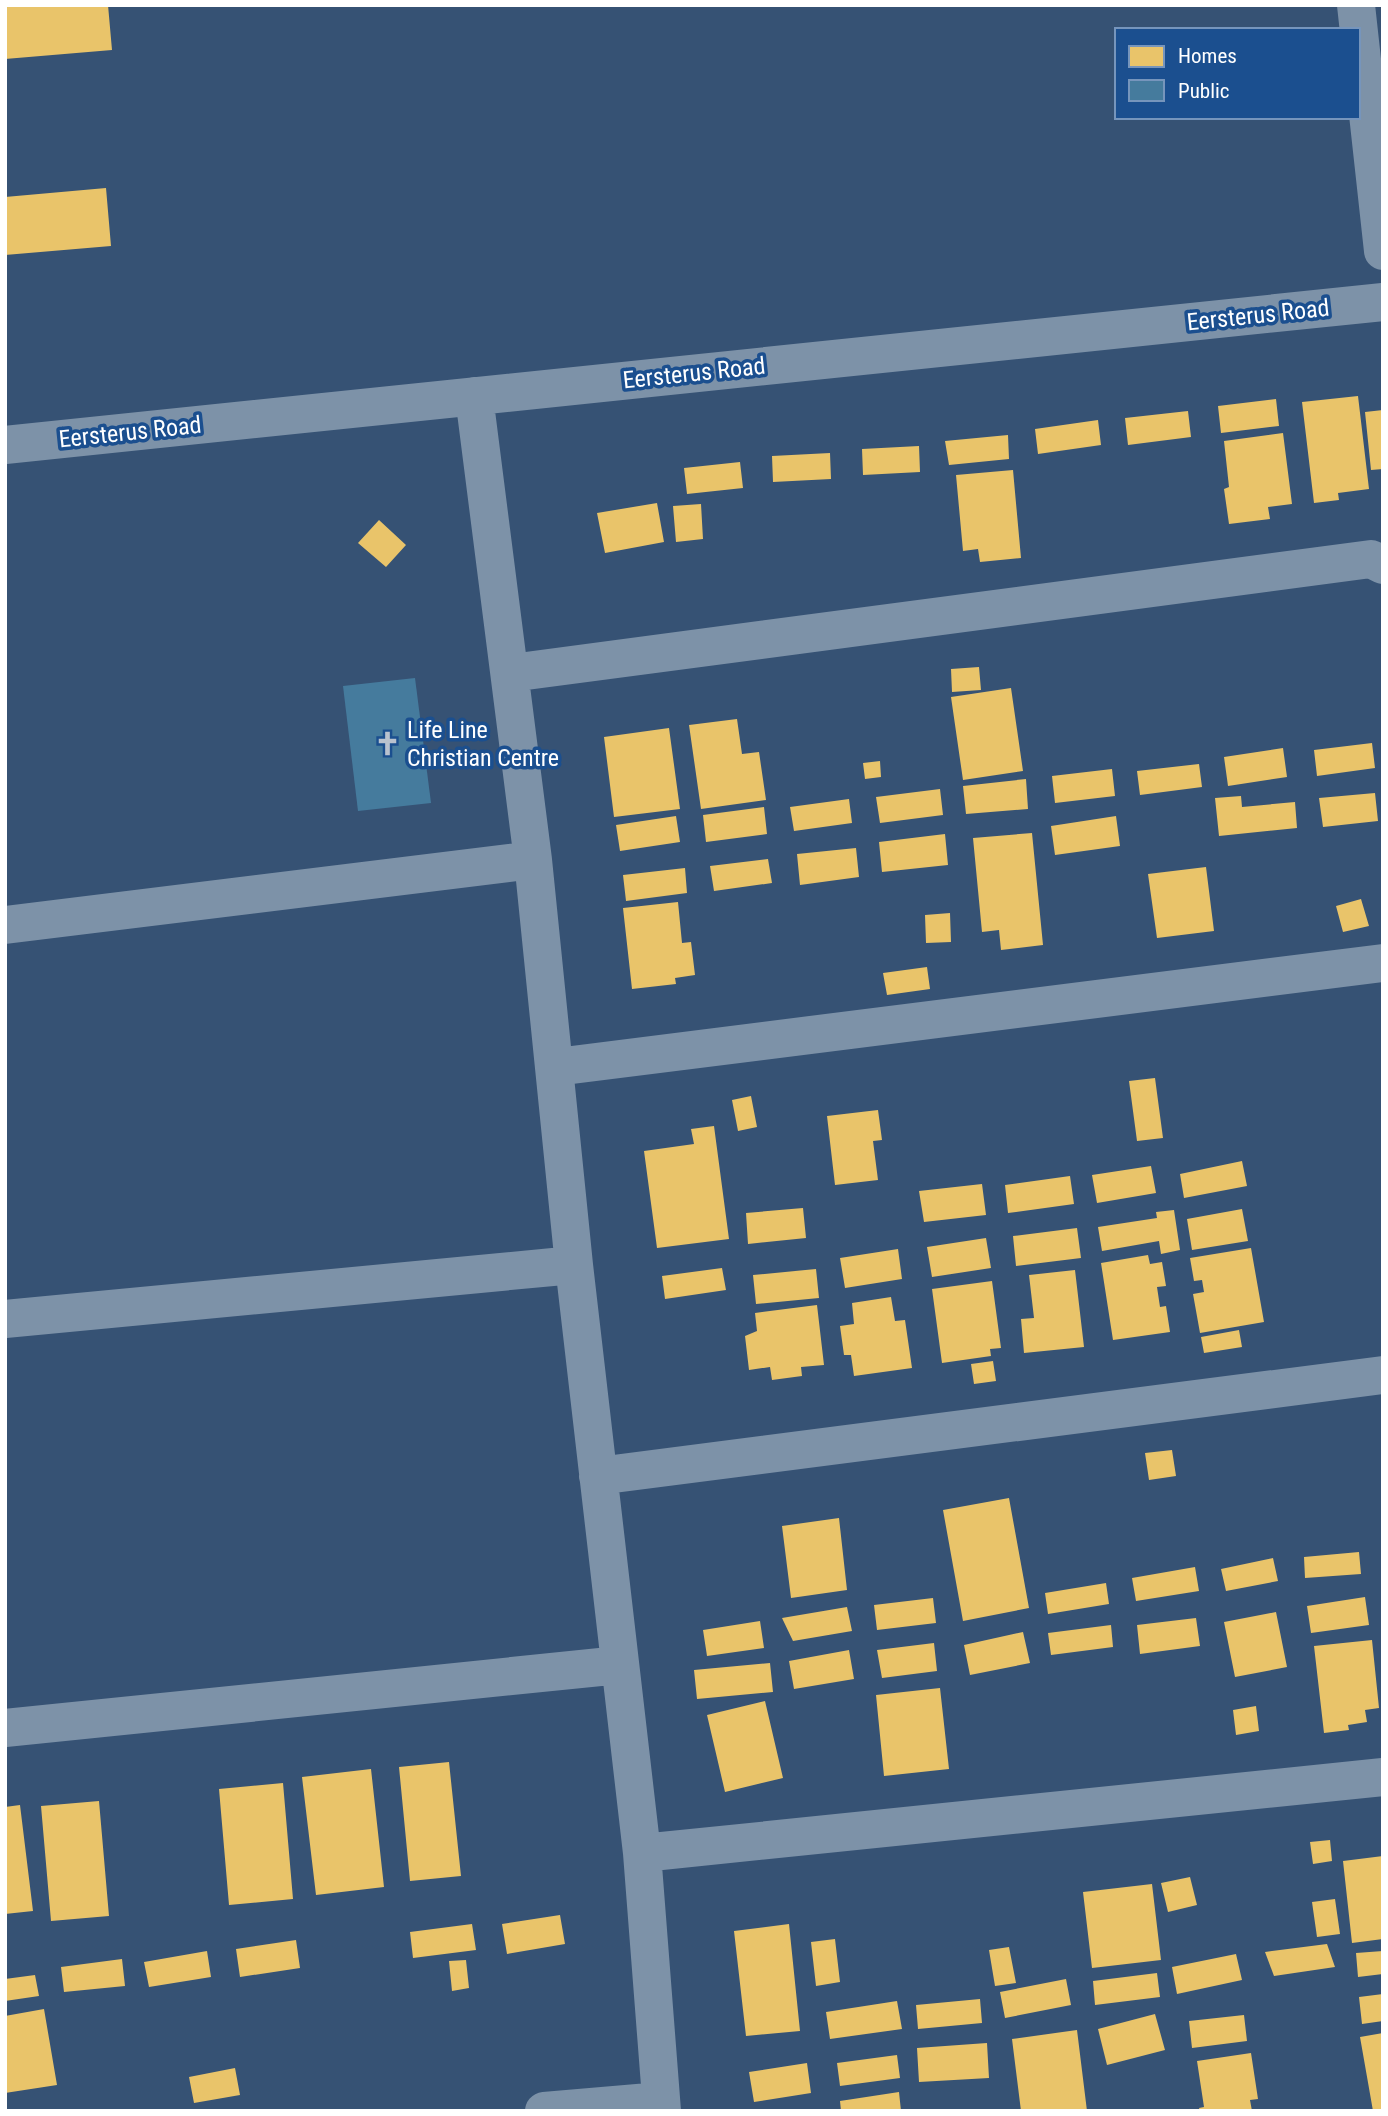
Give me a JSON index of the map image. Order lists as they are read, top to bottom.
{
  "streets": {
    "street": ["Eersterus Road"]
  },
  "places": {
    "church": ["Life Line Christian Centre"]
  },
  "legend": ["Homes", "Public"]
}
